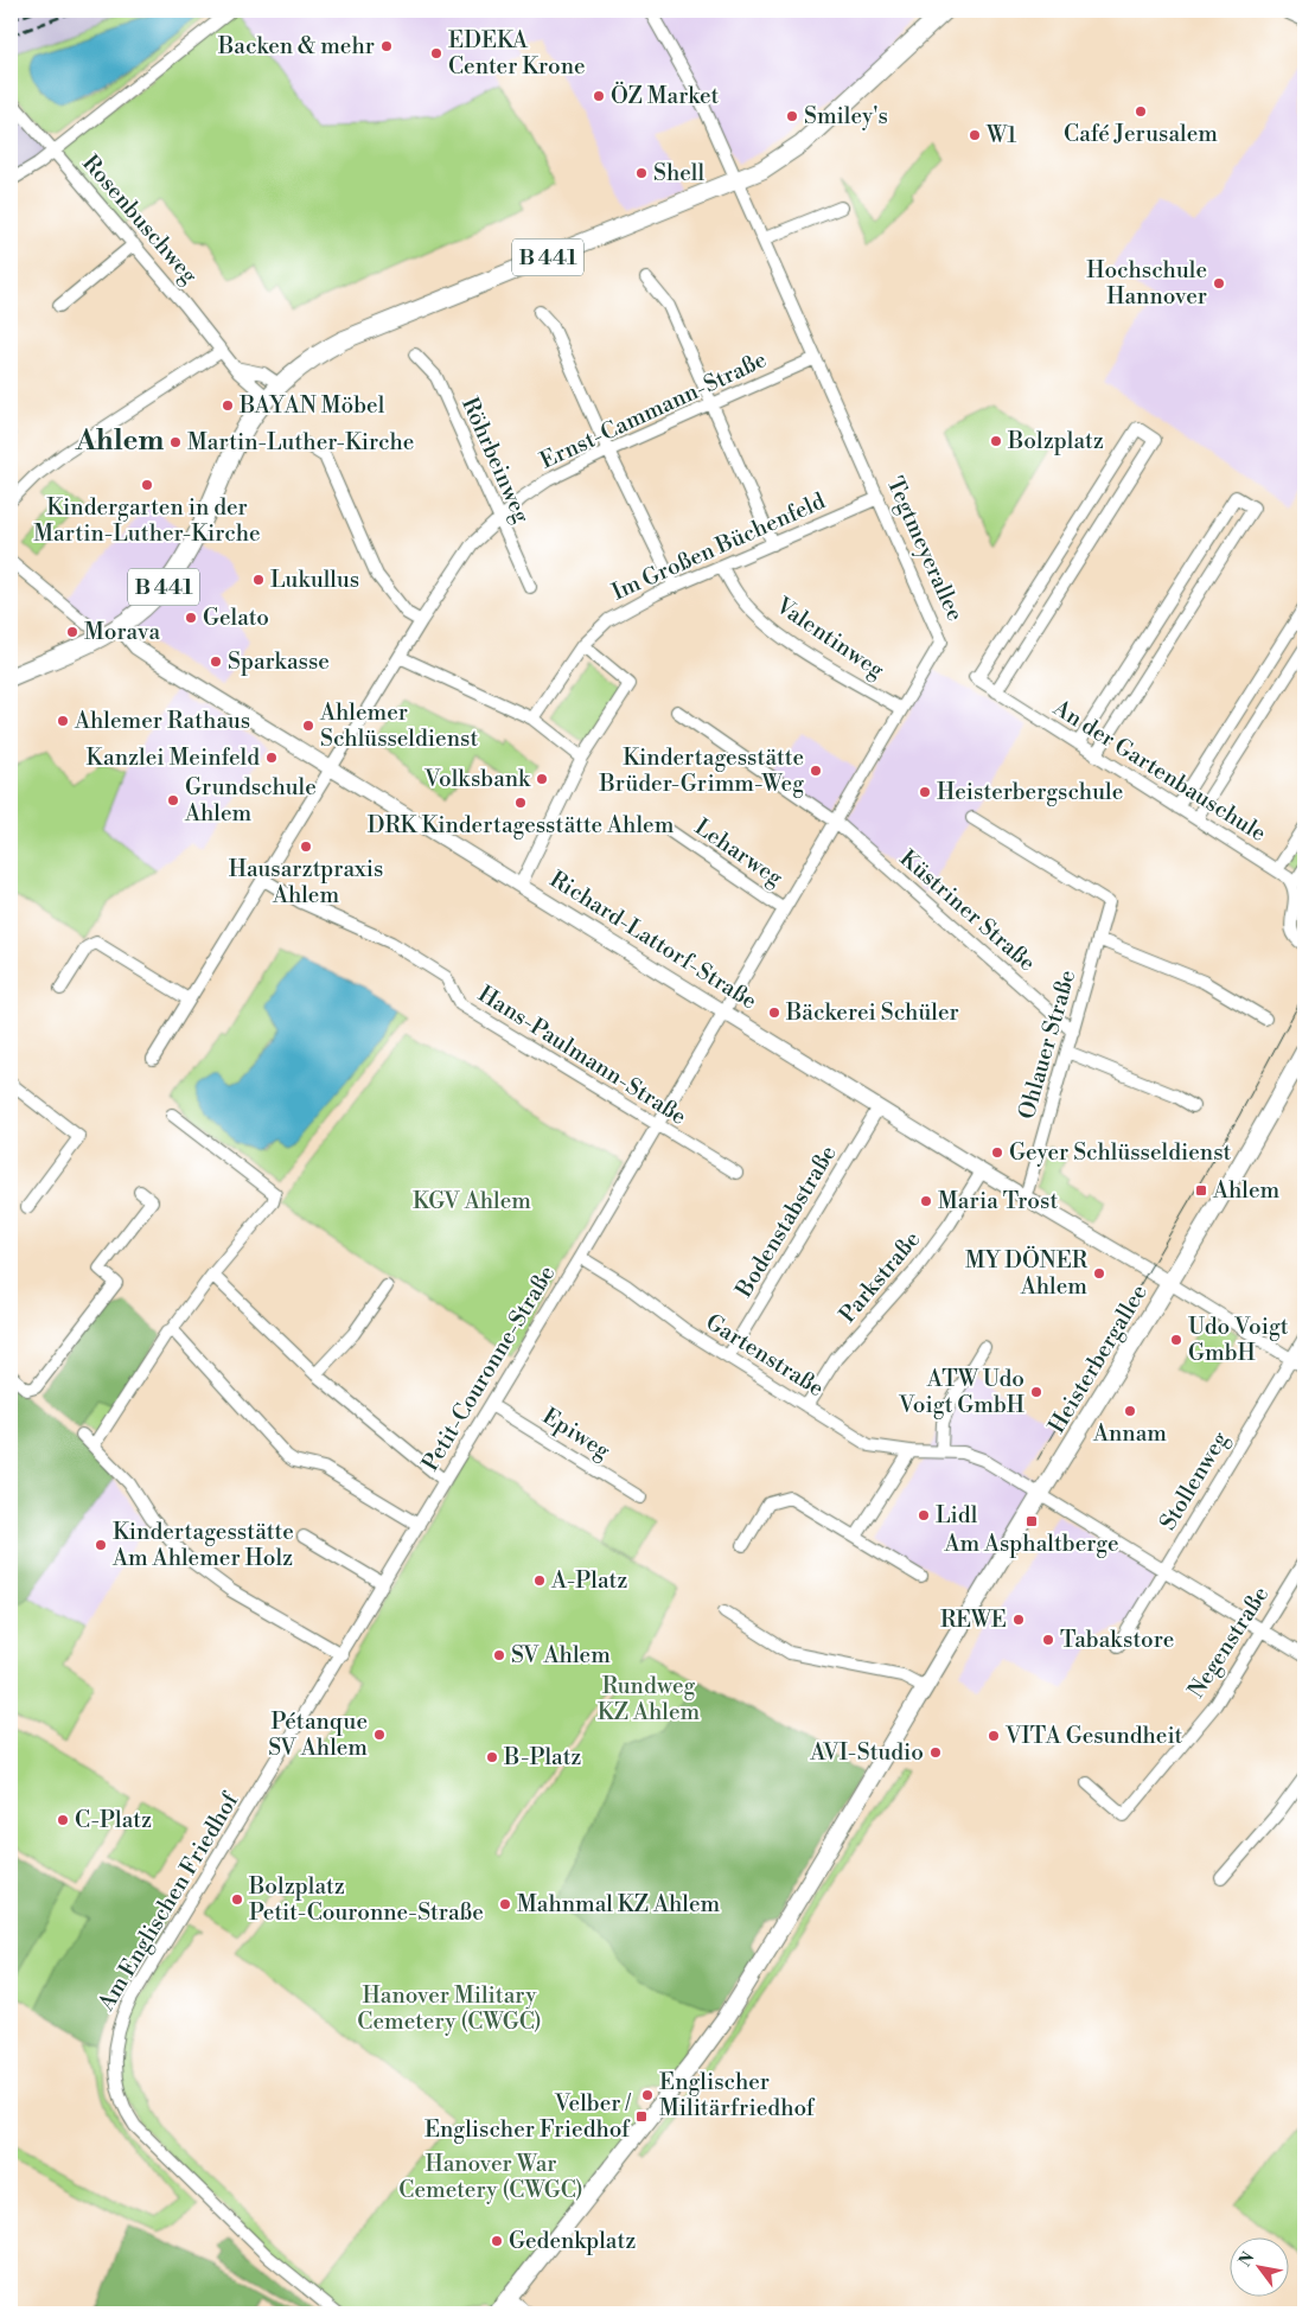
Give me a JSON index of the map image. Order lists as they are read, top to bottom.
{
  "streets": {
    "main road": ["B 441", "Heisterbergallee"],
    "street": [
      "Rosenbuschweg",
      "Ernst-Cammann-Straße",
      "Röhrbeinweg",
      "Im Großen Büchenfeld",
      "Tegtmeyerallee",
      "Valentinweg",
      "An der Gartenbauschule",
      "Leharweg",
      "Küstriner Straße",
      "Richard-Lattorf-Straße",
      "Ohlauer Straße",
      "Hans-Paulmann-Straße",
      "Bodenstabstraße",
      "Parkstraße",
      "Gartenstraße",
      "Petit-Couronne-Straße",
      "Epiweg",
      "Stollenweg",
      "Negenstraße",
      "Am Englischen Friedhof"
    ]
  },
  "crossings": [
    ["Rosenbuschweg", "B 441"],
    ["B 441", "Tegtmeyerallee"],
    ["B 441", "Richard-Lattorf-Straße"],
    ["Ernst-Cammann-Straße", "Röhrbeinweg"],
    ["Ernst-Cammann-Straße", "Tegtmeyerallee"],
    ["Ernst-Cammann-Straße", "Richard-Lattorf-Straße"],
    ["Ernst-Cammann-Straße", "Hans-Paulmann-Straße"],
    ["Im Großen Büchenfeld", "Tegtmeyerallee"],
    ["Im Großen Büchenfeld", "Valentinweg"],
    ["Tegtmeyerallee", "Valentinweg"],
    ["Tegtmeyerallee", "Leharweg"],
    ["Tegtmeyerallee", "Küstriner Straße"],
    ["Tegtmeyerallee", "Richard-Lattorf-Straße"],
    ["Tegtmeyerallee", "Petit-Couronne-Straße"],
    ["Küstriner Straße", "Ohlauer Straße"],
    ["Richard-Lattorf-Straße", "Ohlauer Straße"],
    ["Richard-Lattorf-Straße", "Bodenstabstraße"],
    ["Richard-Lattorf-Straße", "Parkstraße"],
    ["Richard-Lattorf-Straße", "Heisterbergallee"],
    ["Richard-Lattorf-Straße", "Petit-Couronne-Straße"],
    ["Hans-Paulmann-Straße", "Petit-Couronne-Straße"],
    ["Bodenstabstraße", "Gartenstraße"],
    ["Parkstraße", "Gartenstraße"],
    ["Gartenstraße", "Heisterbergallee"],
    ["Gartenstraße", "Petit-Couronne-Straße"],
    ["Petit-Couronne-Straße", "Epiweg"],
    ["Petit-Couronne-Straße", "Am Englischen Friedhof"]
  ],
  "districts": ["Ahlem"],
  "parks": [
    "KGV Ahlem",
    "Rundweg KZ Ahlem",
    "Hanover Military Cemetery (CWGC)",
    "Hanover War Cemetery (CWGC)"
  ],
  "places": {
    "other": [
      "Backen & mehr",
      "EDEKA Center Krone",
      "ÖZ Market",
      "Café Jerusalem",
      "Smiley's",
      "W1",
      "Shell",
      "Hochschule Hannover",
      "BAYAN Möbel",
      "Bolzplatz",
      "Martin-Luther-Kirche",
      "Kindergarten in der Martin-Luther-Kirche",
      "Lukullus",
      "Gelato",
      "Morava",
      "Sparkasse",
      "Ahlemer Rathaus",
      "Ahlemer Schlüsseldienst",
      "Kanzlei Meinfeld",
      "Kindertagesstätte Brüder-Grimm-Weg",
      "Volksbank",
      "Heisterbergschule",
      "Grundschule Ahlem",
      "DRK Kindertagesstätte Ahlem",
      "Hausarztpraxis Ahlem",
      "Bäckerei Schüler",
      "Geyer Schlüsseldienst",
      "Maria Trost",
      "MY DÖNER Ahlem",
      "Udo Voigt GmbH",
      "ATW Udo Voigt GmbH",
      "Annam",
      "Lidl",
      "Kindertagesstätte Am Ahlemer Holz",
      "A-Platz",
      "REWE",
      "Tabakstore",
      "SV Ahlem",
      "Pétanque SV Ahlem",
      "VITA Gesundheit",
      "AVI-Studio",
      "B-Platz",
      "C-Platz",
      "Bolzplatz Petit-Couronne-Straße",
      "Mahnmal KZ Ahlem",
      "Englischer Militärfriedhof",
      "Gedenkplatz"
    ],
    "transit": ["Ahlem", "Am Asphaltberge", "Velber / Englischer Friedhof"]
  },
  "north": "top left"
}
